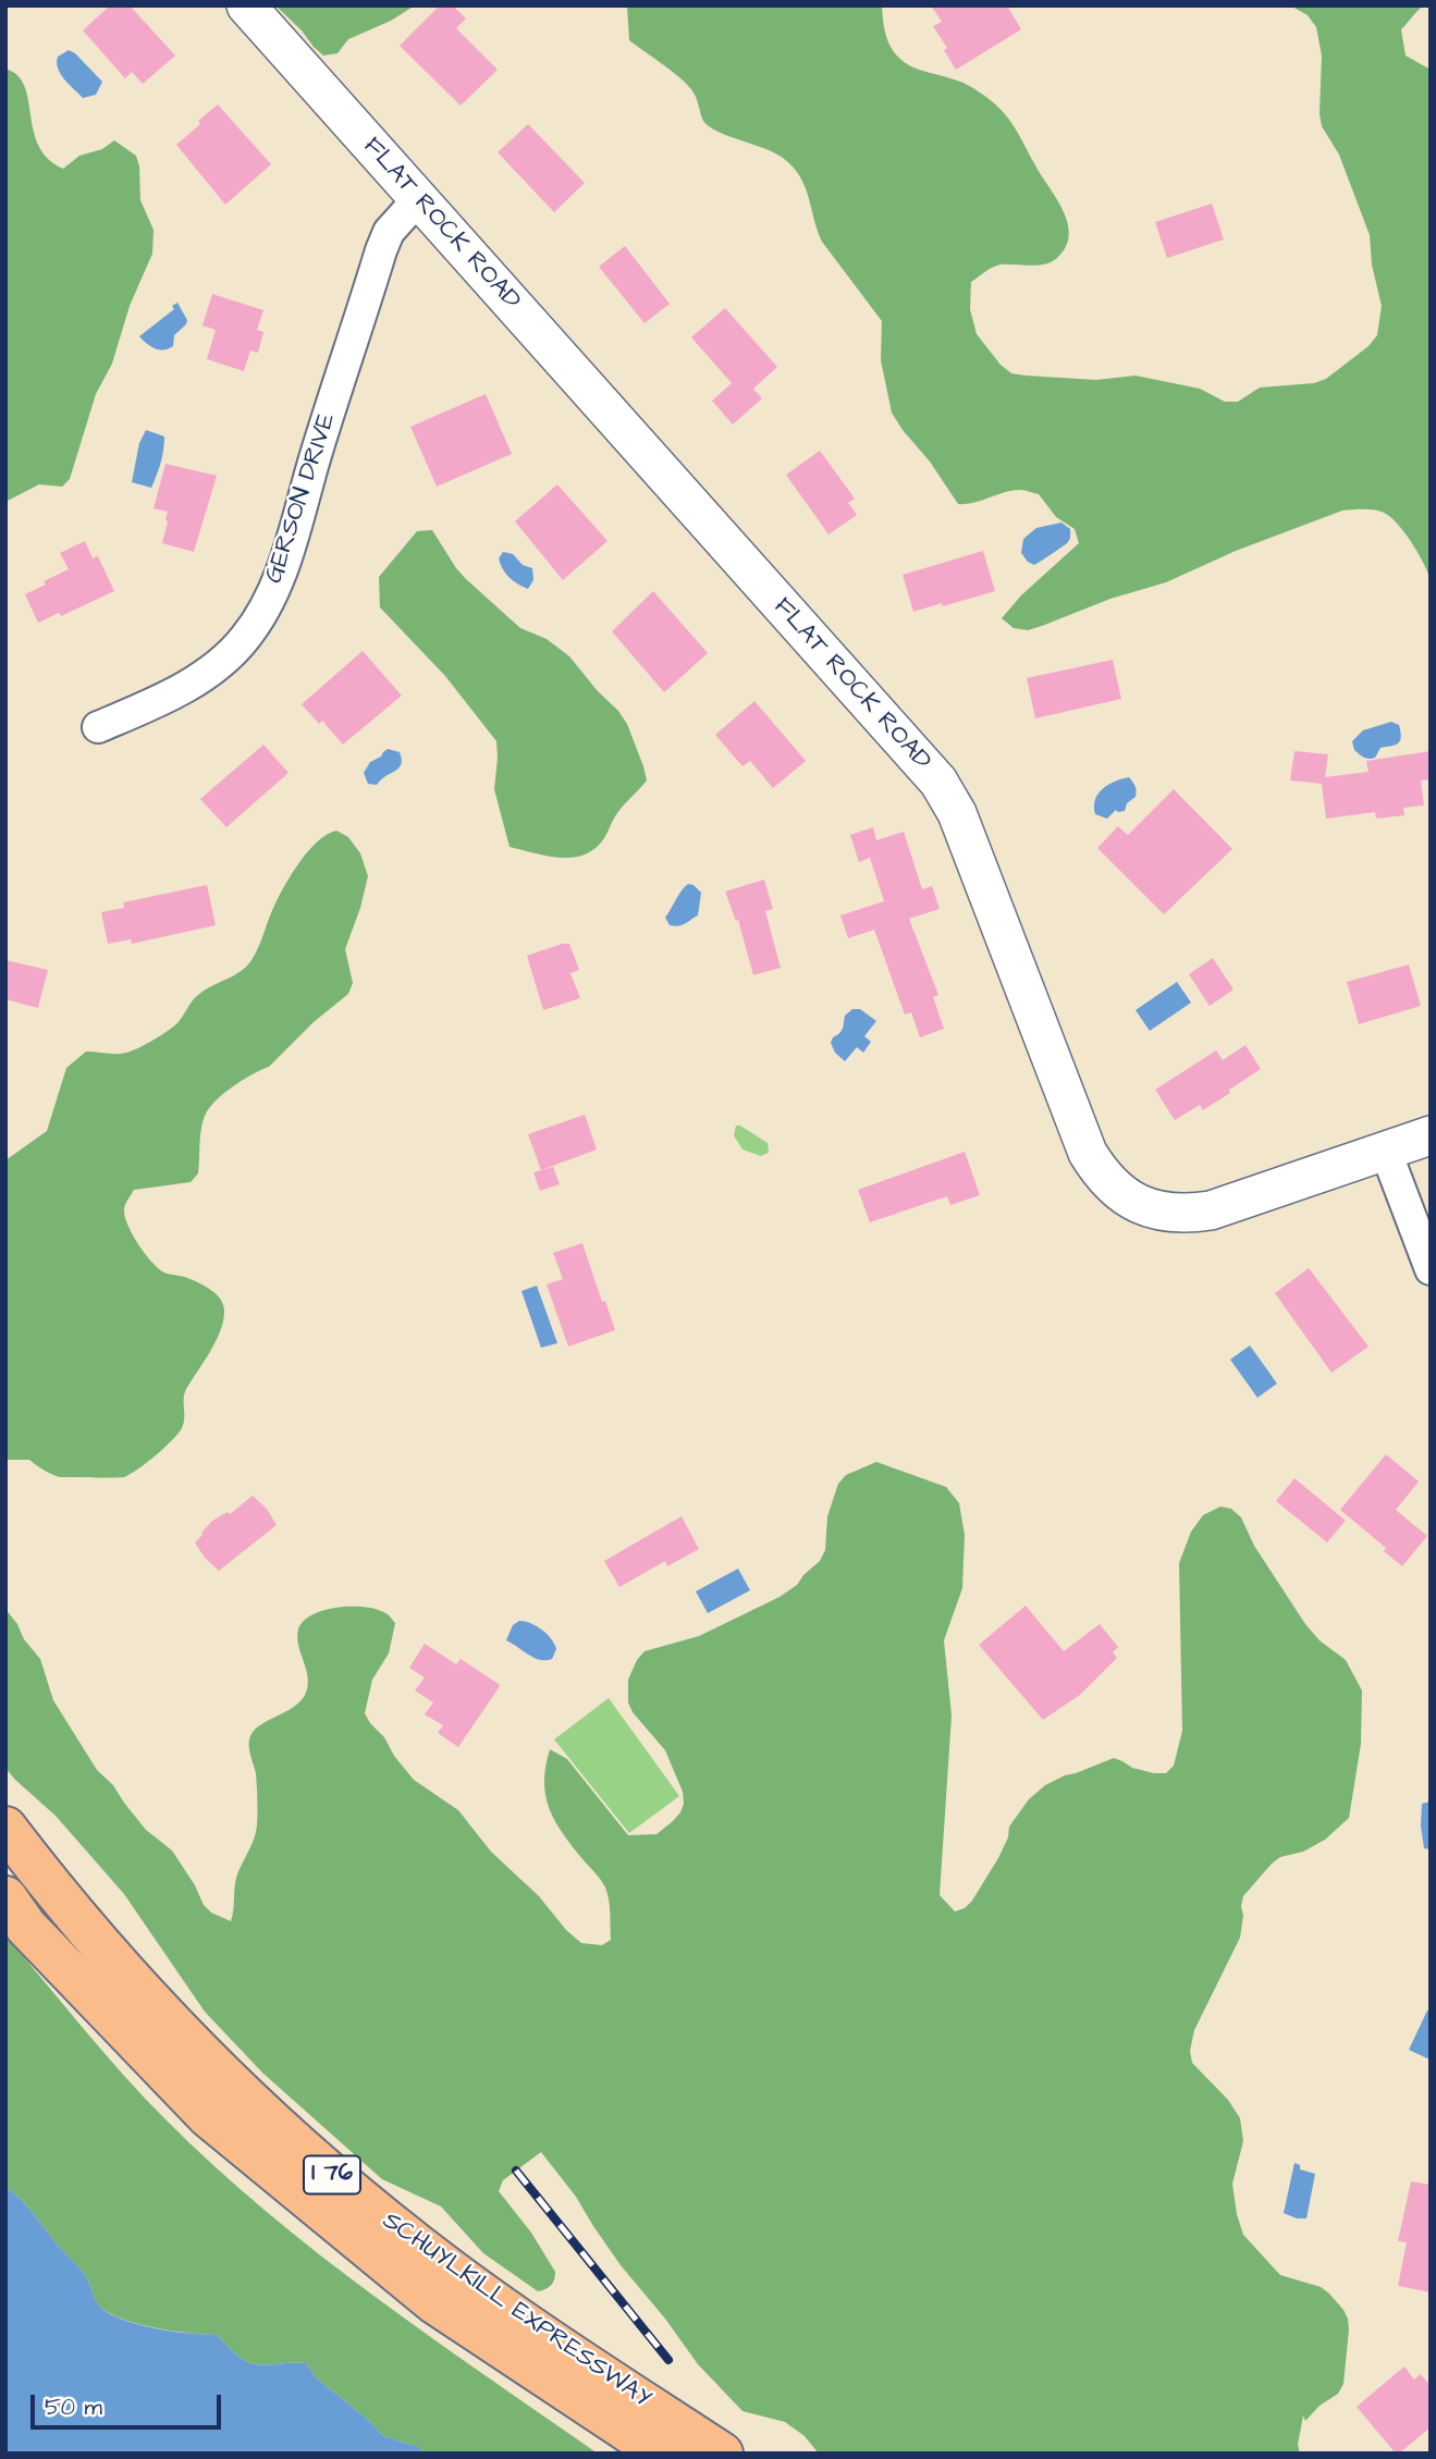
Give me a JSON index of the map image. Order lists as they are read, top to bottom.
{
  "streets": {
    "highway": ["I 76", "SCHUYLKILL EXPRESSWAY"],
    "street": ["FLAT ROCK ROAD", "GERSON DRIVE"]
  },
  "crossings": [
    ["FLAT ROCK ROAD", "GERSON DRIVE"]
  ],
  "scale_bar": "50 m"
}
